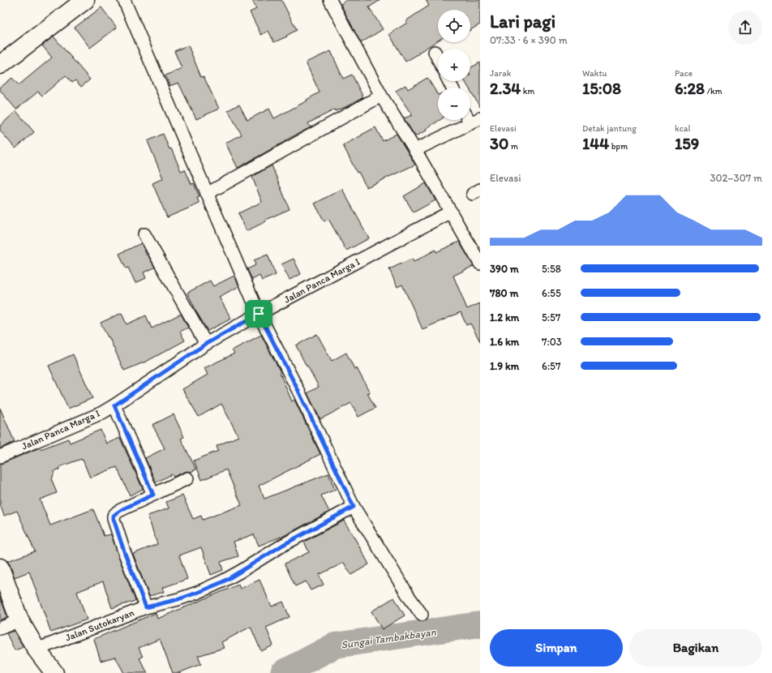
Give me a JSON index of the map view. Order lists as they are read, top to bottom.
{
  "streets": {
    "street": ["Jalan Panca Marga I", "Jalan Sutokaryan"]
  },
  "water": ["Sungai Tambakbayan"],
  "page": {
    "heading": ["Lari pagi", "07:33 · 6 × 390 m"],
    "map_buttons": ["+", "−"],
    "stats": [
      ["Jarak", "2.34 km"],
      ["Waktu", "15:08"],
      ["Pace", "6:28 /km"],
      ["Elevasi", "30 m"],
      ["Detak jantung", "144 bpm"],
      ["kcal", "159"]
    ],
    "chart": ["Elevasi", "302–307 m"],
    "list": [
      {
        "name": "390 m",
        "note": "5:58"
      },
      {
        "name": "780 m",
        "note": "6:55"
      },
      {
        "name": "1.2 km",
        "note": "5:57"
      },
      {
        "name": "1.6 km",
        "note": "7:03"
      },
      {
        "name": "1.9 km",
        "note": "6:57"
      }
    ],
    "buttons": ["Simpan", "Bagikan"]
  }
}
